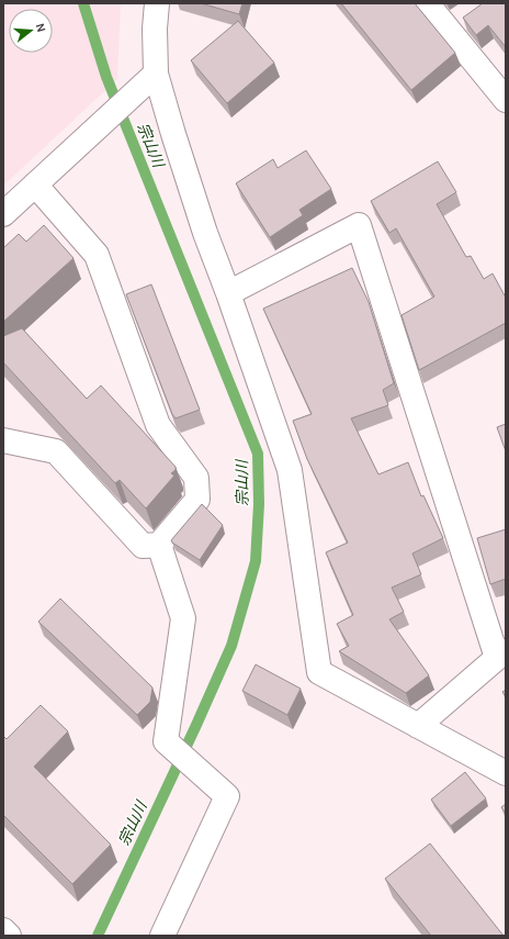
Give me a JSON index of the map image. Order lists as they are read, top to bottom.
{
  "water": ["宗山川"],
  "north": "right"
}
